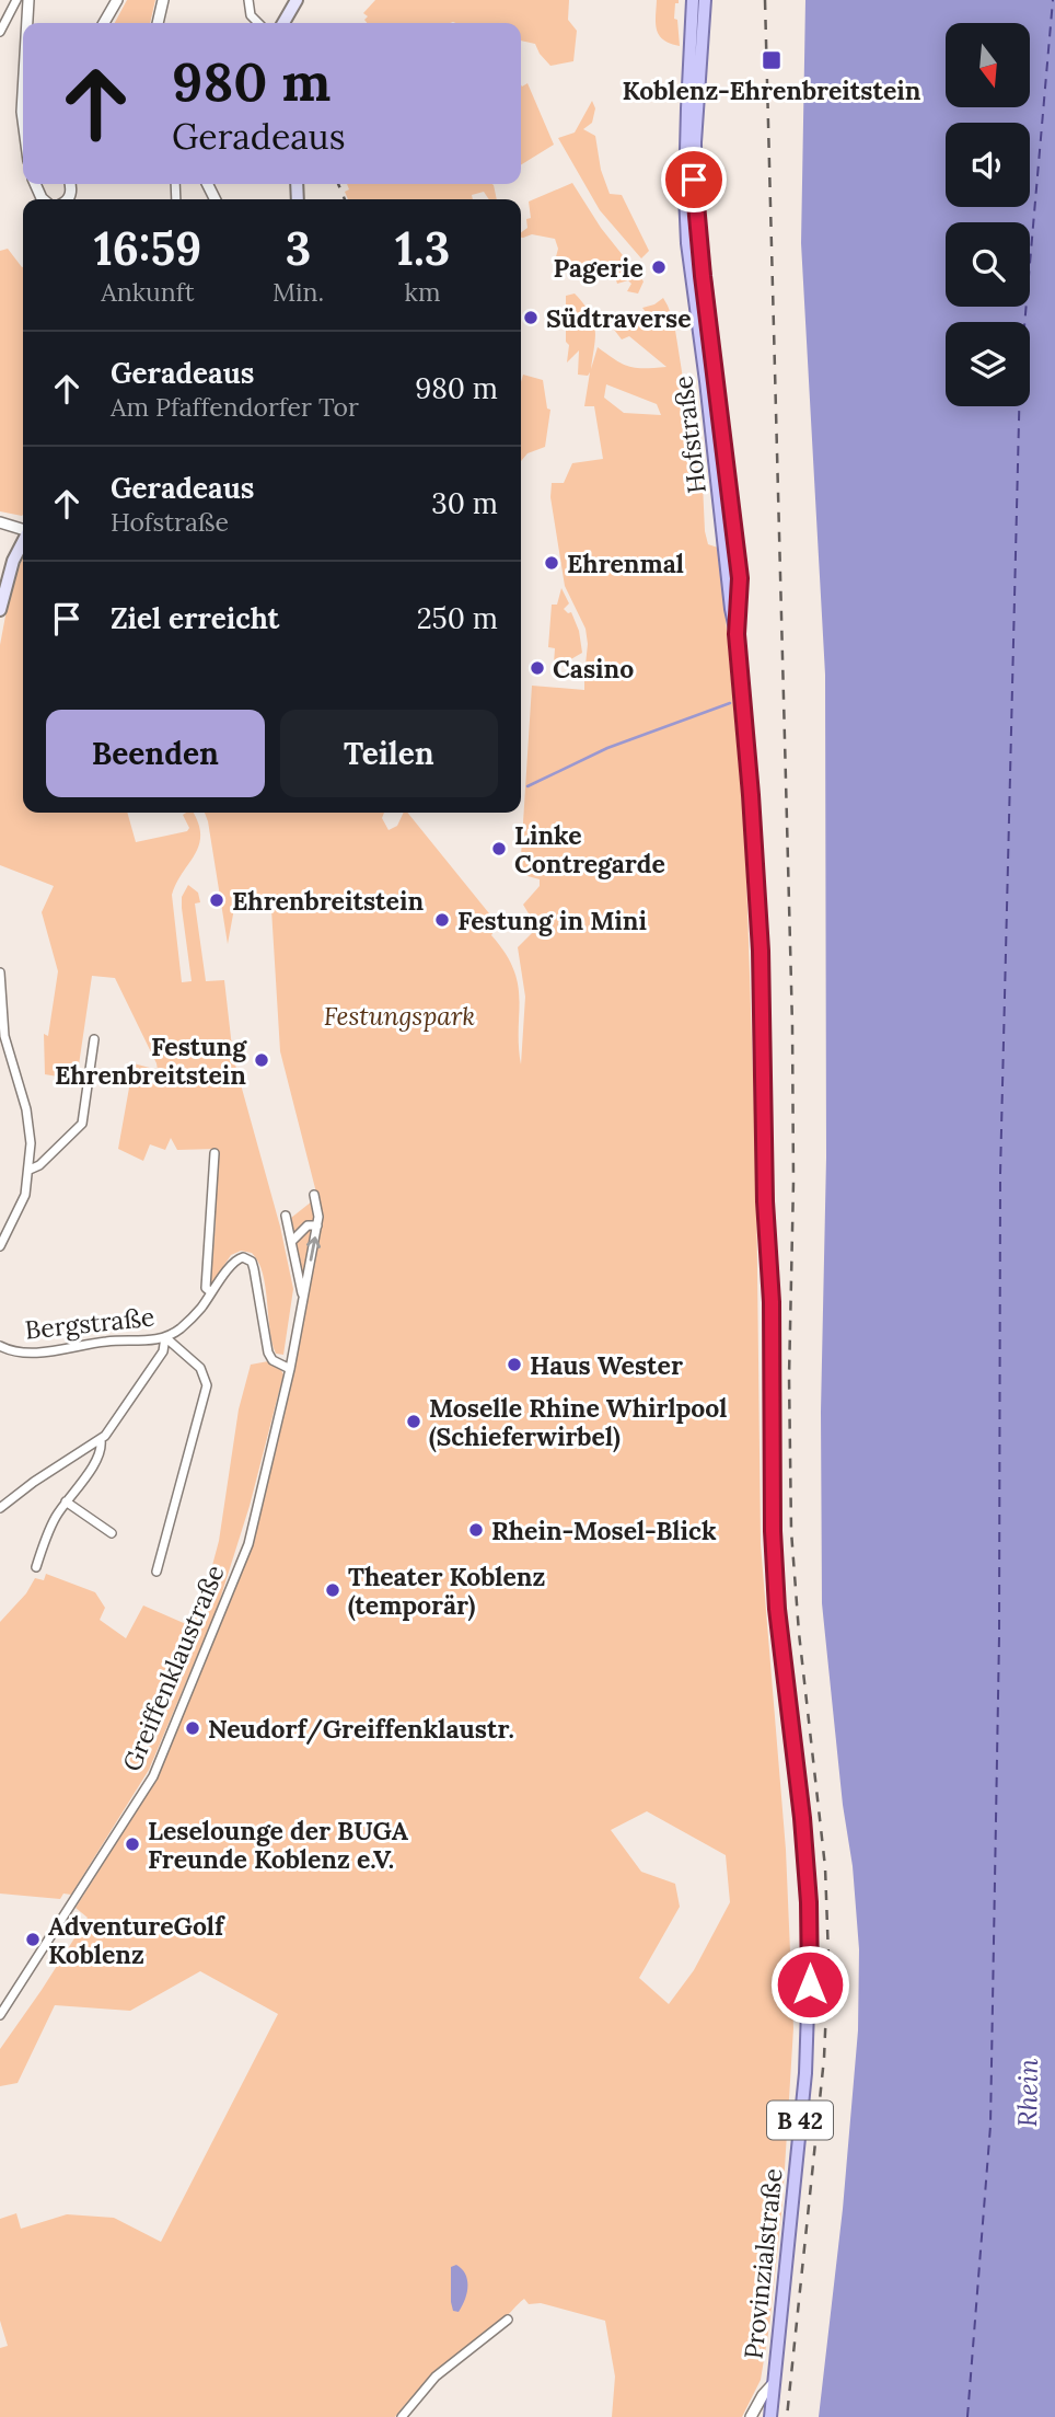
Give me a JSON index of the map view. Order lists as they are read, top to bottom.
{
  "streets": {
    "main road": ["Hofstraße", "B 42", "Provinzialstraße"],
    "street": ["Bergstraße", "Greiffenklaustraße"]
  },
  "crossings": [
    ["Hofstraße", "Provinzialstraße"],
    ["Bergstraße", "Greiffenklaustraße"]
  ],
  "water": ["Rhein"],
  "parks": ["Festungspark"],
  "places": {
    "transit": ["Koblenz-Ehrenbreitstein"],
    "other": [
      "Pagerie",
      "Südtraverse",
      "Ehrenmal",
      "Casino",
      "Linke Contregarde",
      "Ehrenbreitstein",
      "Festung in Mini",
      "Festung Ehrenbreitstein",
      "Haus Wester",
      "Moselle Rhine Whirlpool (Schieferwirbel)",
      "Rhein-Mosel-Blick",
      "Theater Koblenz (temporär)",
      "Neudorf/Greiffenklaustr.",
      "Leselounge der BUGA Freunde Koblenz e.V.",
      "AdventureGolf Koblenz"
    ]
  },
  "north": "bottom",
  "page": {
    "turn": ["980 m", "Geradeaus"],
    "eta": [
      "16:59",
      "Ankunft",
      "3",
      "Min.",
      "1.3",
      "km"
    ],
    "list": [
      {
        "name": "Geradeaus",
        "note": "Am Pfaffendorfer Tor",
        "value": "980 m"
      },
      {
        "name": "Geradeaus",
        "note": "Hofstraße",
        "value": "30 m"
      },
      {
        "name": "Ziel erreicht",
        "value": "250 m"
      }
    ],
    "buttons": ["Beenden", "Teilen"]
  }
}
